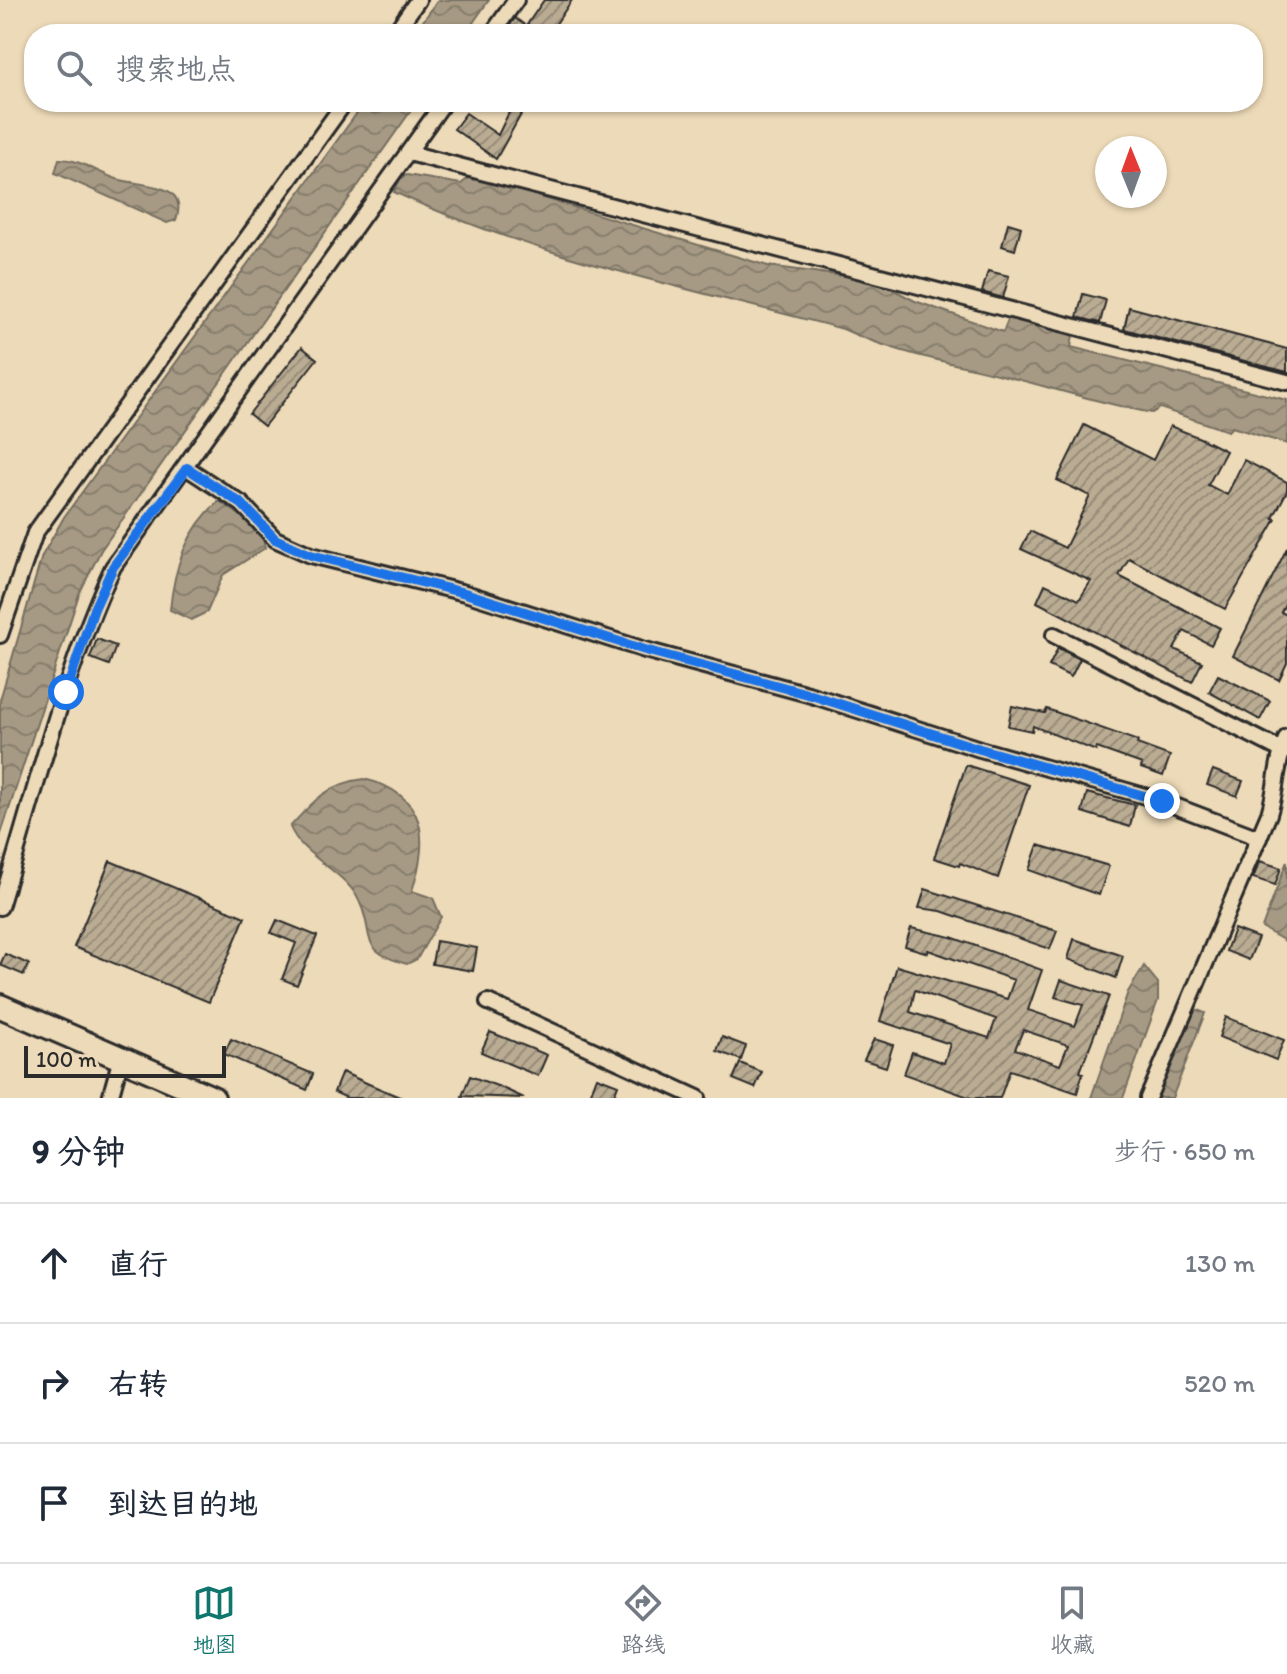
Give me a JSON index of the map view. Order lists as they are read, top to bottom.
{
  "scale_bar": "100 m",
  "north": "top",
  "page": {
    "search": "搜索地点",
    "scale": "100 m",
    "heading": ["9 分钟", "步行 · 650 m"],
    "list": [
      ["直行", "130 m"],
      ["右转", "520 m"],
      "到达目的地"
    ],
    "nav": ["地图", "路线", "收藏"]
  }
}
